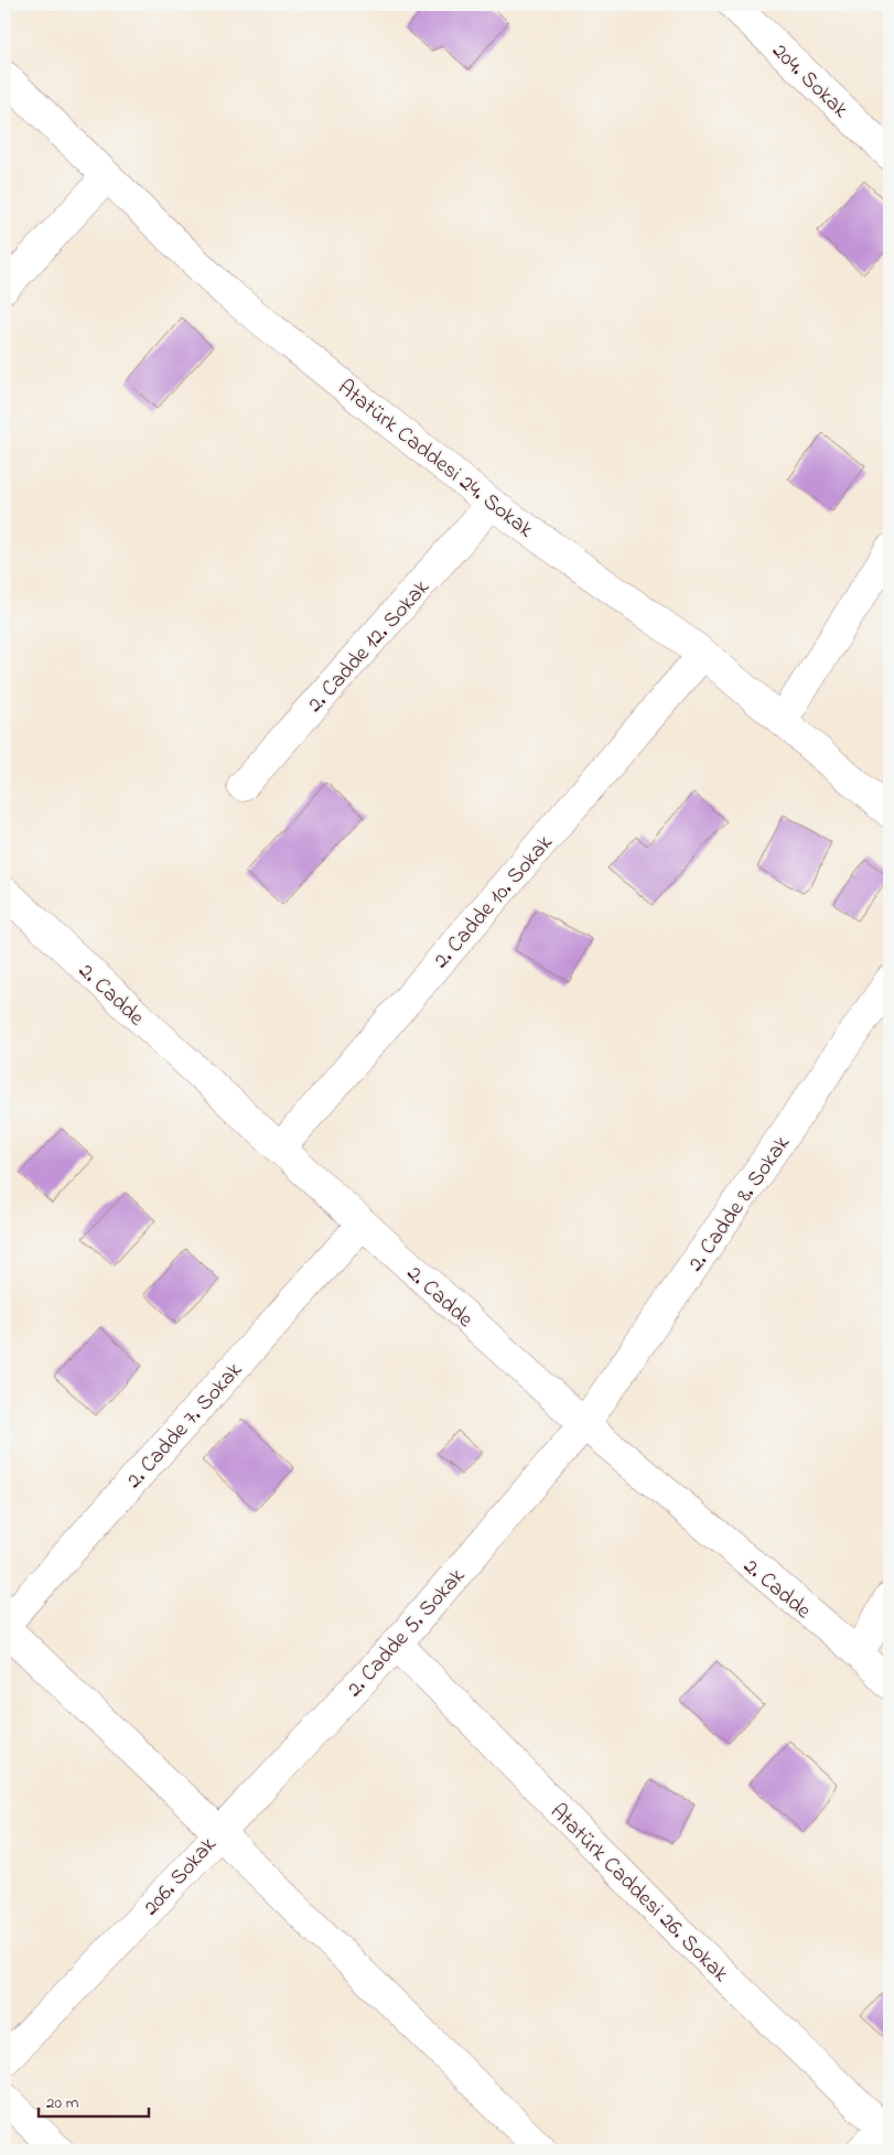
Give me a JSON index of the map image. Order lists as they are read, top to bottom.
{
  "streets": {
    "street": [
      "204. Sokak",
      "Atatürk Caddesi 24. Sokak",
      "2. Cadde 12. Sokak",
      "2. Cadde 10. Sokak",
      "2. Cadde",
      "2. Cadde 8. Sokak",
      "2. Cadde 7. Sokak",
      "2. Cadde 5. Sokak",
      "206. Sokak",
      "Atatürk Caddesi 26. Sokak"
    ]
  },
  "crossings": [
    ["Atatürk Caddesi 24. Sokak", "2. Cadde 12. Sokak"],
    ["Atatürk Caddesi 24. Sokak", "2. Cadde 10. Sokak"],
    ["2. Cadde 10. Sokak", "2. Cadde"],
    ["2. Cadde", "2. Cadde 8. Sokak"],
    ["2. Cadde", "2. Cadde 7. Sokak"],
    ["2. Cadde", "2. Cadde 5. Sokak"],
    ["2. Cadde 8. Sokak", "2. Cadde 5. Sokak"],
    ["2. Cadde 7. Sokak", "206. Sokak"],
    ["2. Cadde 5. Sokak", "206. Sokak"],
    ["2. Cadde 5. Sokak", "Atatürk Caddesi 26. Sokak"]
  ],
  "scale_bar": "20 m"
}
